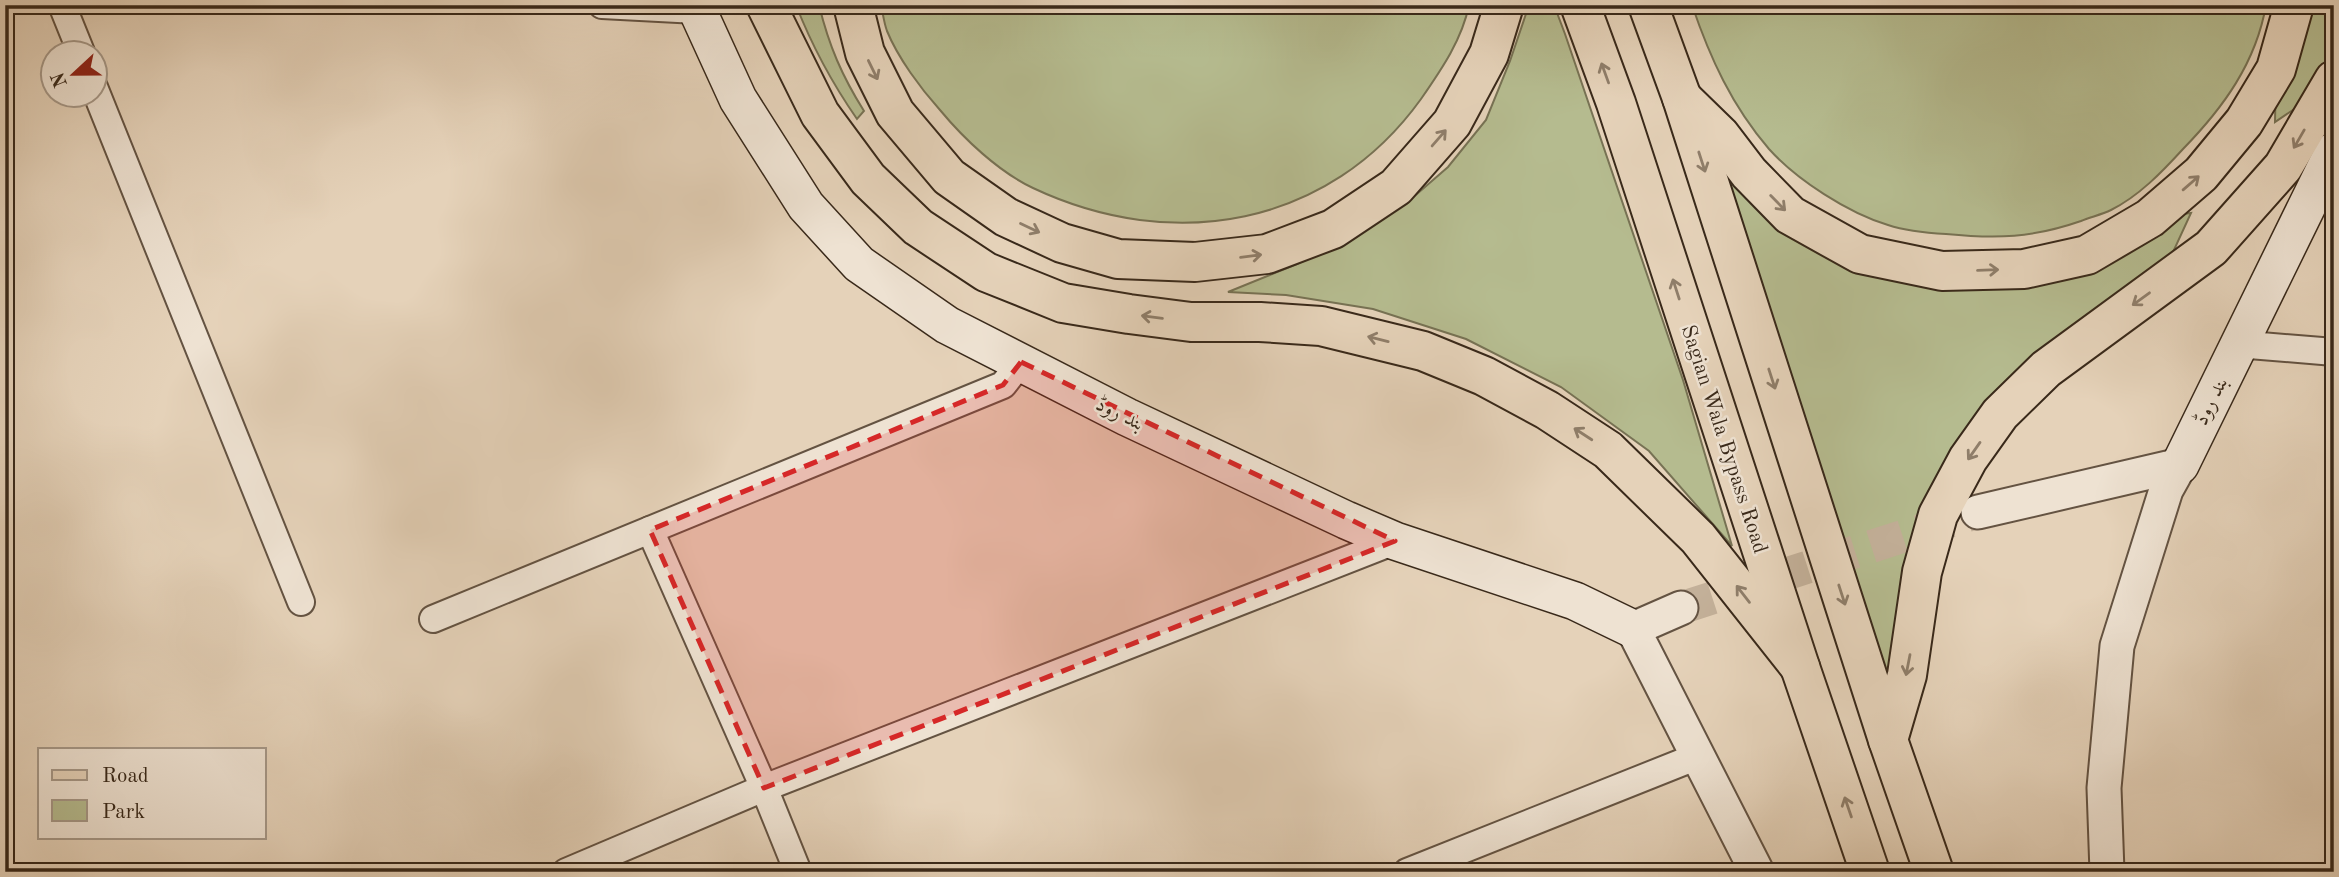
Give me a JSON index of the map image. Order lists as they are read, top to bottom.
{
  "streets": {
    "main road": ["بند روڈ", "Sagian Wala Bypass Road"]
  },
  "legend": ["Road", "Park"],
  "north": "left"
}
